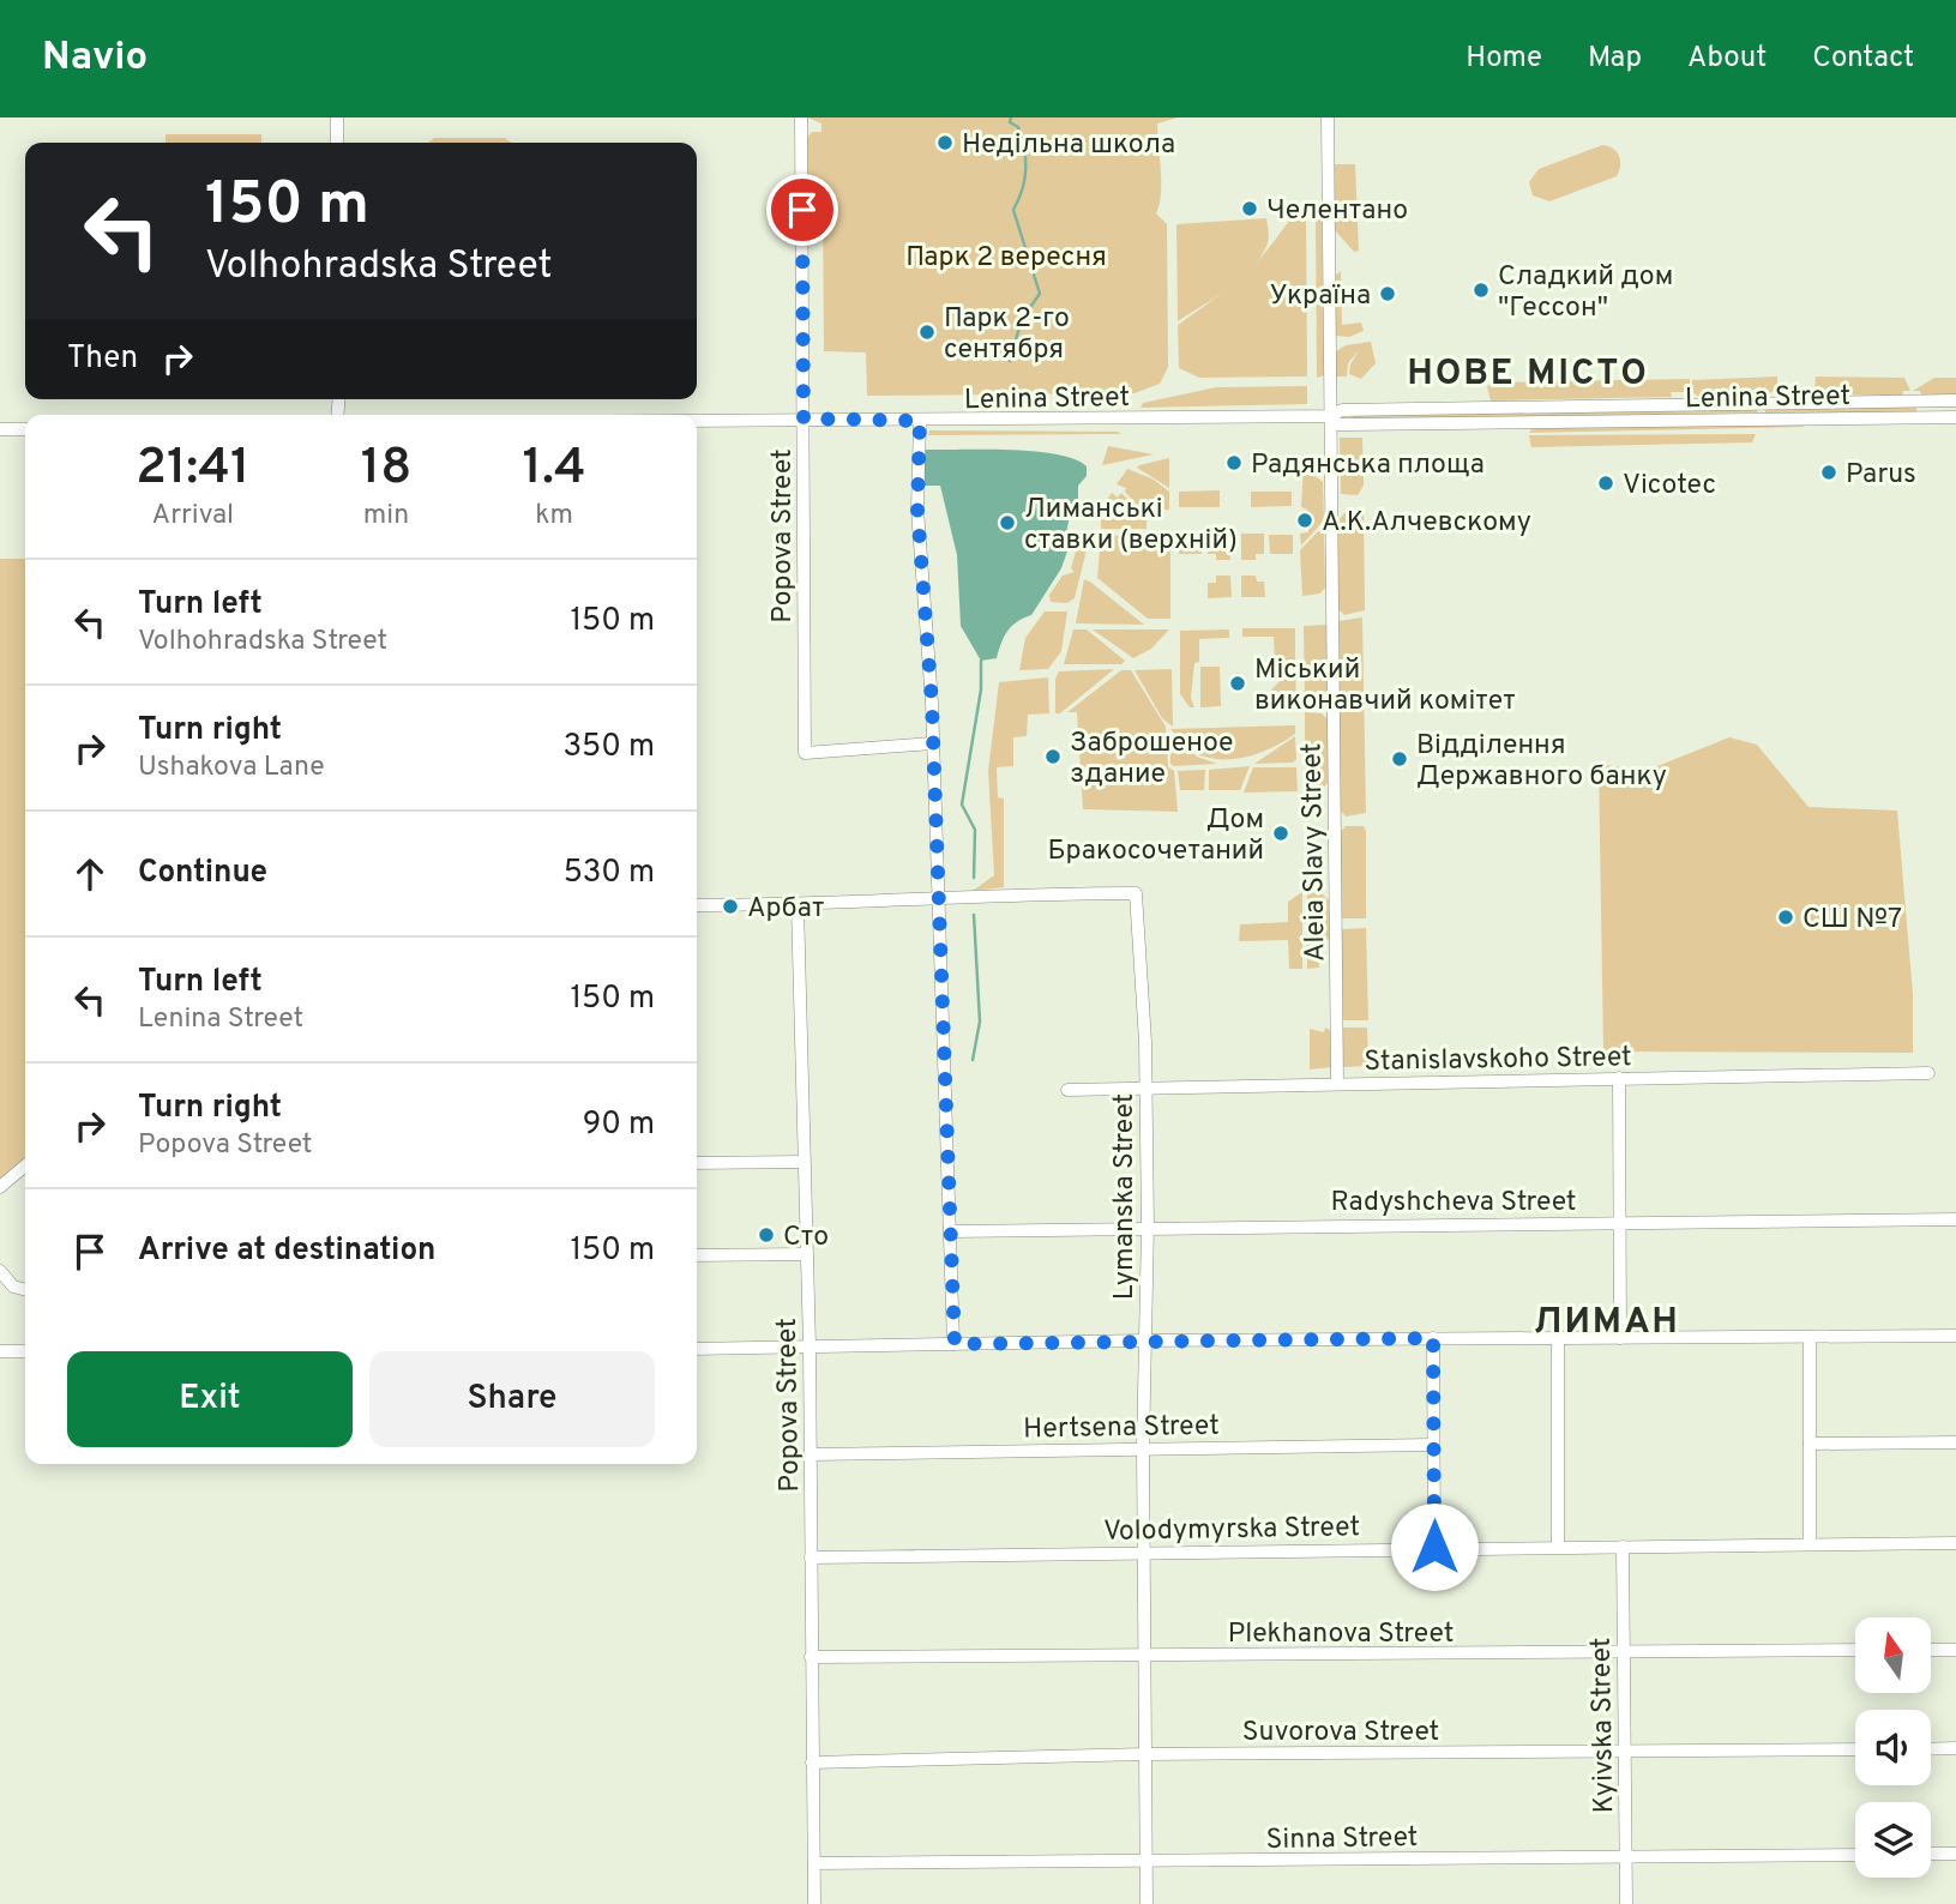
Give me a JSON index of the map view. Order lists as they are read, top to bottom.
{
  "streets": {
    "street": [
      "Lenina Street",
      "Popova Street",
      "Aleia Slavy Street",
      "Stanislavskoho Street",
      "Lymanska Street",
      "Radyshcheva Street",
      "Hertsena Street",
      "Volodymyrska Street",
      "Plekhanova Street",
      "Kyivska Street",
      "Suvorova Street",
      "Sinna Street"
    ]
  },
  "crossings": [
    ["Lenina Street", "Popova Street"],
    ["Lenina Street", "Aleia Slavy Street"],
    ["Popova Street", "Hertsena Street"],
    ["Popova Street", "Volodymyrska Street"],
    ["Popova Street", "Plekhanova Street"],
    ["Popova Street", "Suvorova Street"],
    ["Popova Street", "Sinna Street"],
    ["Aleia Slavy Street", "Stanislavskoho Street"],
    ["Stanislavskoho Street", "Lymanska Street"],
    ["Lymanska Street", "Radyshcheva Street"],
    ["Lymanska Street", "Hertsena Street"],
    ["Lymanska Street", "Volodymyrska Street"],
    ["Lymanska Street", "Plekhanova Street"],
    ["Lymanska Street", "Suvorova Street"],
    ["Lymanska Street", "Sinna Street"],
    ["Volodymyrska Street", "Kyivska Street"],
    ["Plekhanova Street", "Kyivska Street"],
    ["Kyivska Street", "Suvorova Street"],
    ["Kyivska Street", "Sinna Street"]
  ],
  "districts": ["НОВЕ МІСТО", "ЛИМАН"],
  "parks": ["Парк 2 вересня"],
  "places": [
    "Недільна школа",
    "Челентано",
    "Сладкий дом \"Гессон\"",
    "Україна",
    "Парк 2-го сентября",
    "Радянська площа",
    "Parus",
    "Vicotec",
    "А.К.Алчевскому",
    "Лиманські ставки (верхній)",
    "Міський виконавчий комітет",
    "Заброшеное здание",
    "Відділення Державного банку",
    "Дом Бракосочетаний",
    "Арбат",
    "СШ №7",
    "Сто"
  ],
  "north": "top",
  "page": {
    "header": "Navio",
    "nav": [
      "Home",
      "Map",
      "About",
      "Contact"
    ],
    "turn": ["150 m", "Volhohradska Street"],
    "then": "Then",
    "eta": [
      "21:41",
      "Arrival",
      "18",
      "min",
      "1.4",
      "km"
    ],
    "list": [
      {
        "name": "Turn left",
        "note": "Volhohradska Street",
        "value": "150 m"
      },
      {
        "name": "Turn right",
        "note": "Ushakova Lane",
        "value": "350 m"
      },
      {
        "name": "Continue",
        "value": "530 m"
      },
      {
        "name": "Turn left",
        "note": "Lenina Street",
        "value": "150 m"
      },
      {
        "name": "Turn right",
        "note": "Popova Street",
        "value": "90 m"
      },
      {
        "name": "Arrive at destination",
        "value": "150 m"
      }
    ],
    "buttons": ["Exit", "Share"]
  }
}
